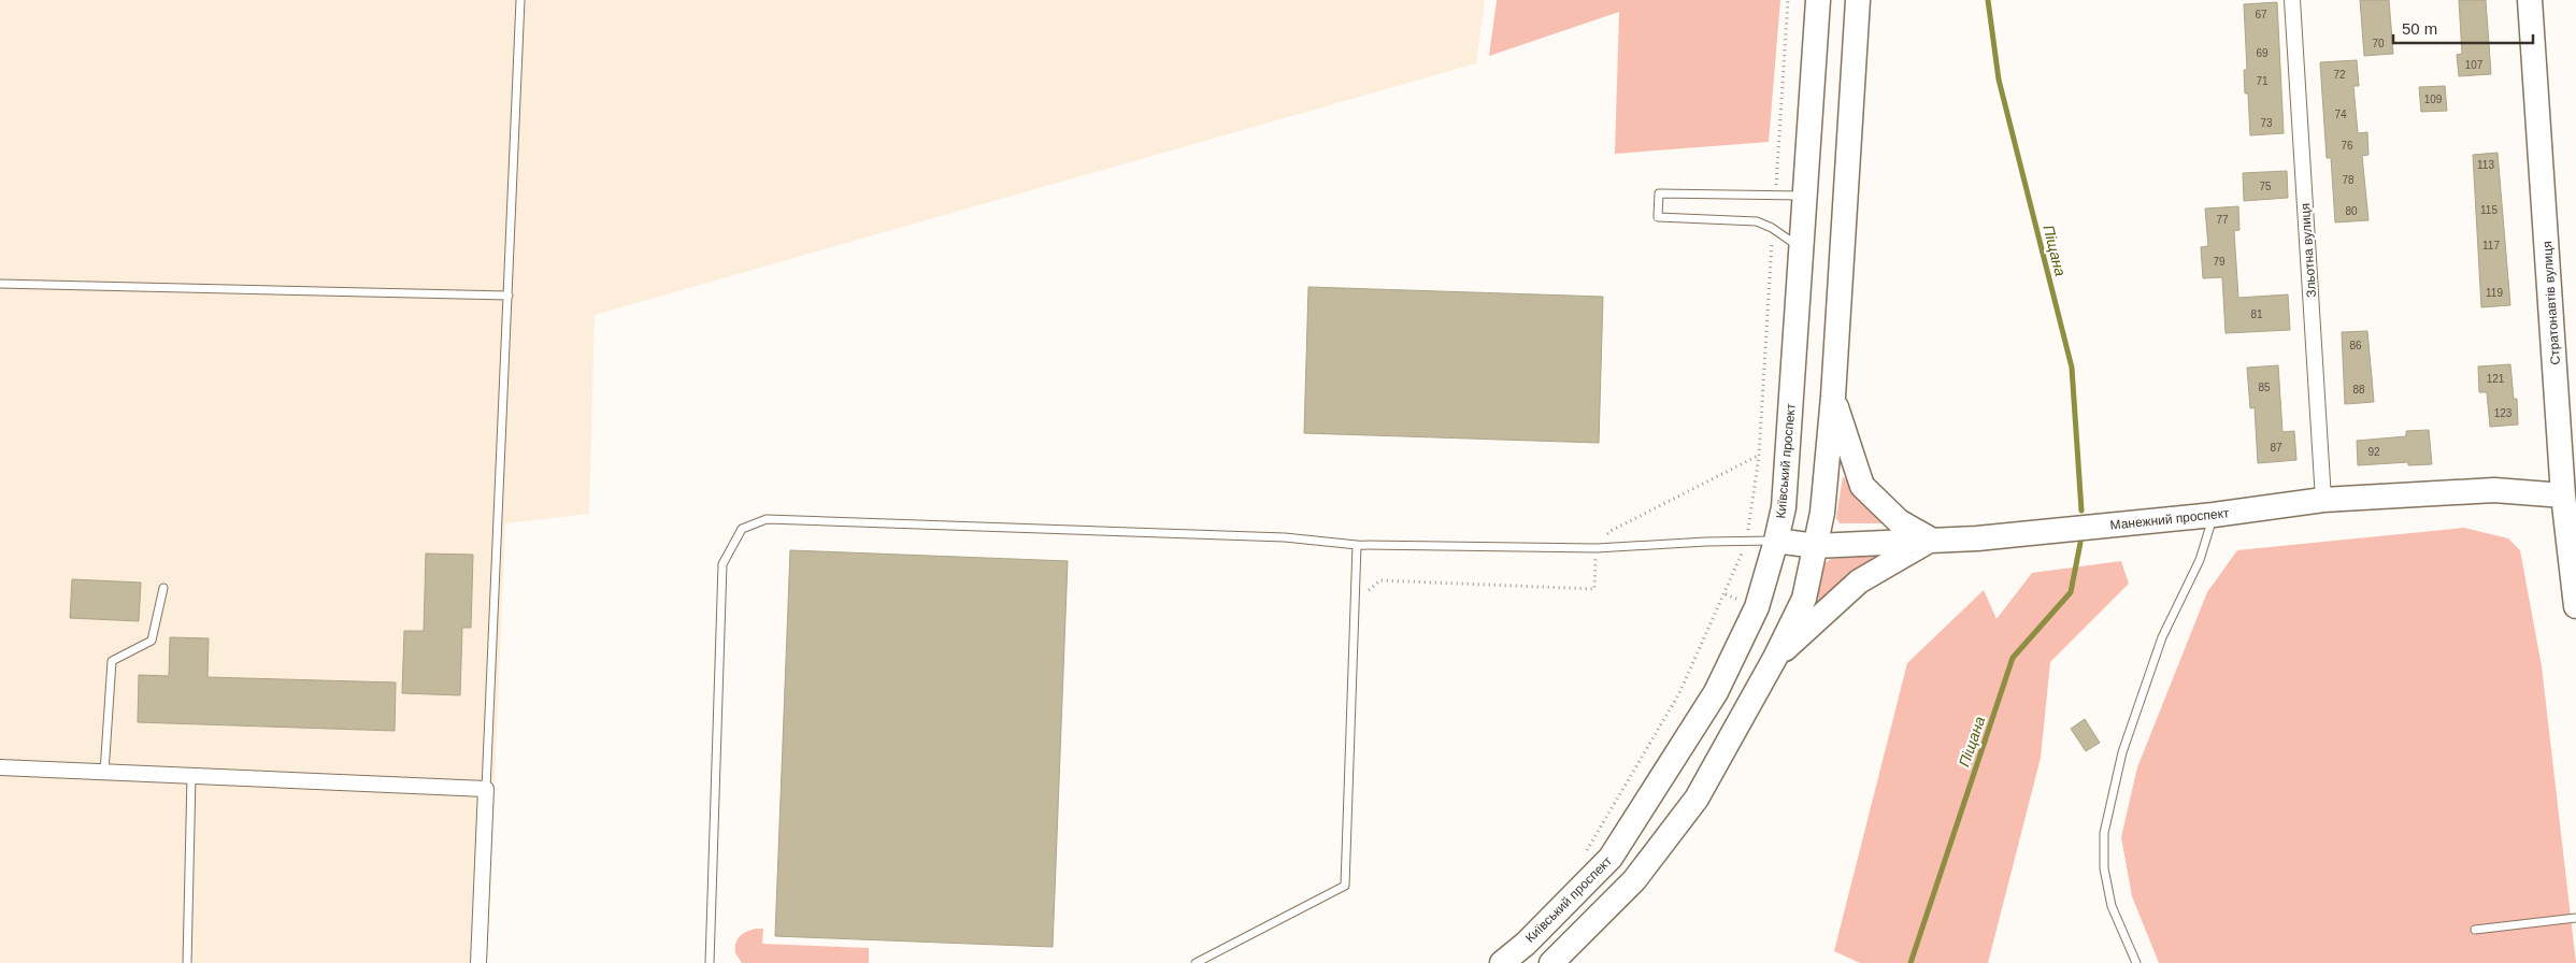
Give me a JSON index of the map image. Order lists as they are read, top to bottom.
{
  "streets": {
    "main road": ["Стратонавтів вулиця", "Київський проспект", "Манежний проспект"],
    "street": ["Зльотна вулиця"]
  },
  "crossings": [
    ["Зльотна вулиця", "Манежний проспект"],
    ["Стратонавтів вулиця", "Манежний проспект"],
    ["Київський проспект", "Манежний проспект"]
  ],
  "water": ["Піщана"],
  "house_numbers": [
    "67",
    "70",
    "69",
    "107",
    "72",
    "71",
    "109",
    "74",
    "73",
    "76",
    "113",
    "78",
    "75",
    "115",
    "80",
    "77",
    "117",
    "79",
    "119",
    "81",
    "86",
    "121",
    "85",
    "88",
    "123",
    "87",
    "92"
  ],
  "scale_bar": "50 m"
}
